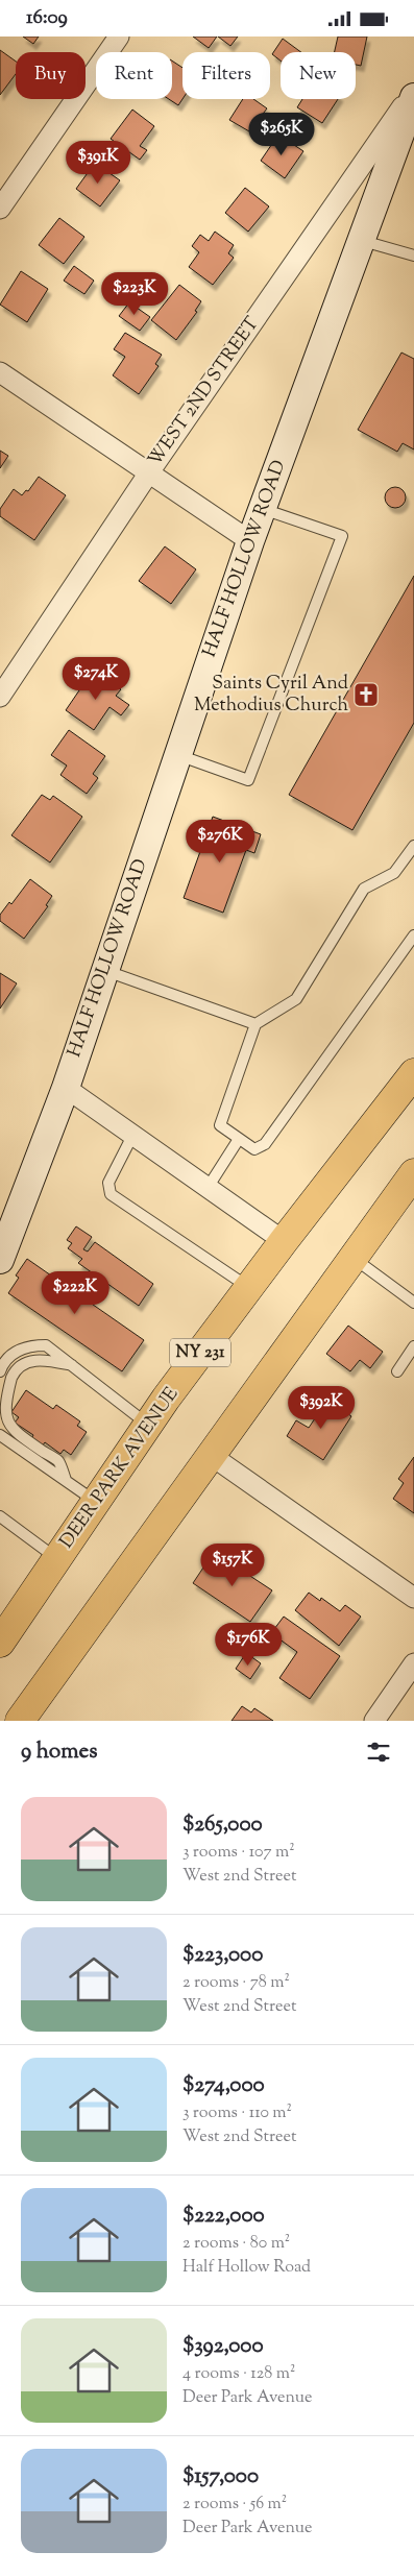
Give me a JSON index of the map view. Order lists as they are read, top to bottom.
{
  "streets": {
    "main road": ["NY 231", "DEER PARK AVENUE"],
    "street": ["WEST 2ND STREET", "HALF HOLLOW ROAD"]
  },
  "places": {
    "church": ["Saints Cyril And Methodius Church"]
  },
  "page": {
    "status": "16:09",
    "chip": [
      "Buy",
      "Rent",
      "Filters",
      "New"
    ],
    "price": [
      "$265K",
      "$391K",
      "$223K",
      "$274K",
      "$276K",
      "$222K",
      "$392K",
      "$157K",
      "$176K"
    ],
    "heading": "9 homes",
    "list": [
      {
        "name": "$265,000",
        "note": "3 rooms · 107 m² · West 2nd Street"
      },
      {
        "name": "$223,000",
        "note": "2 rooms · 78 m² · West 2nd Street"
      },
      {
        "name": "$274,000",
        "note": "3 rooms · 110 m² · West 2nd Street"
      },
      {
        "name": "$222,000",
        "note": "2 rooms · 80 m² · Half Hollow Road"
      },
      {
        "name": "$392,000",
        "note": "4 rooms · 128 m² · Deer Park Avenue"
      },
      {
        "name": "$157,000",
        "note": "2 rooms · 56 m² · Deer Park Avenue"
      }
    ]
  }
}
